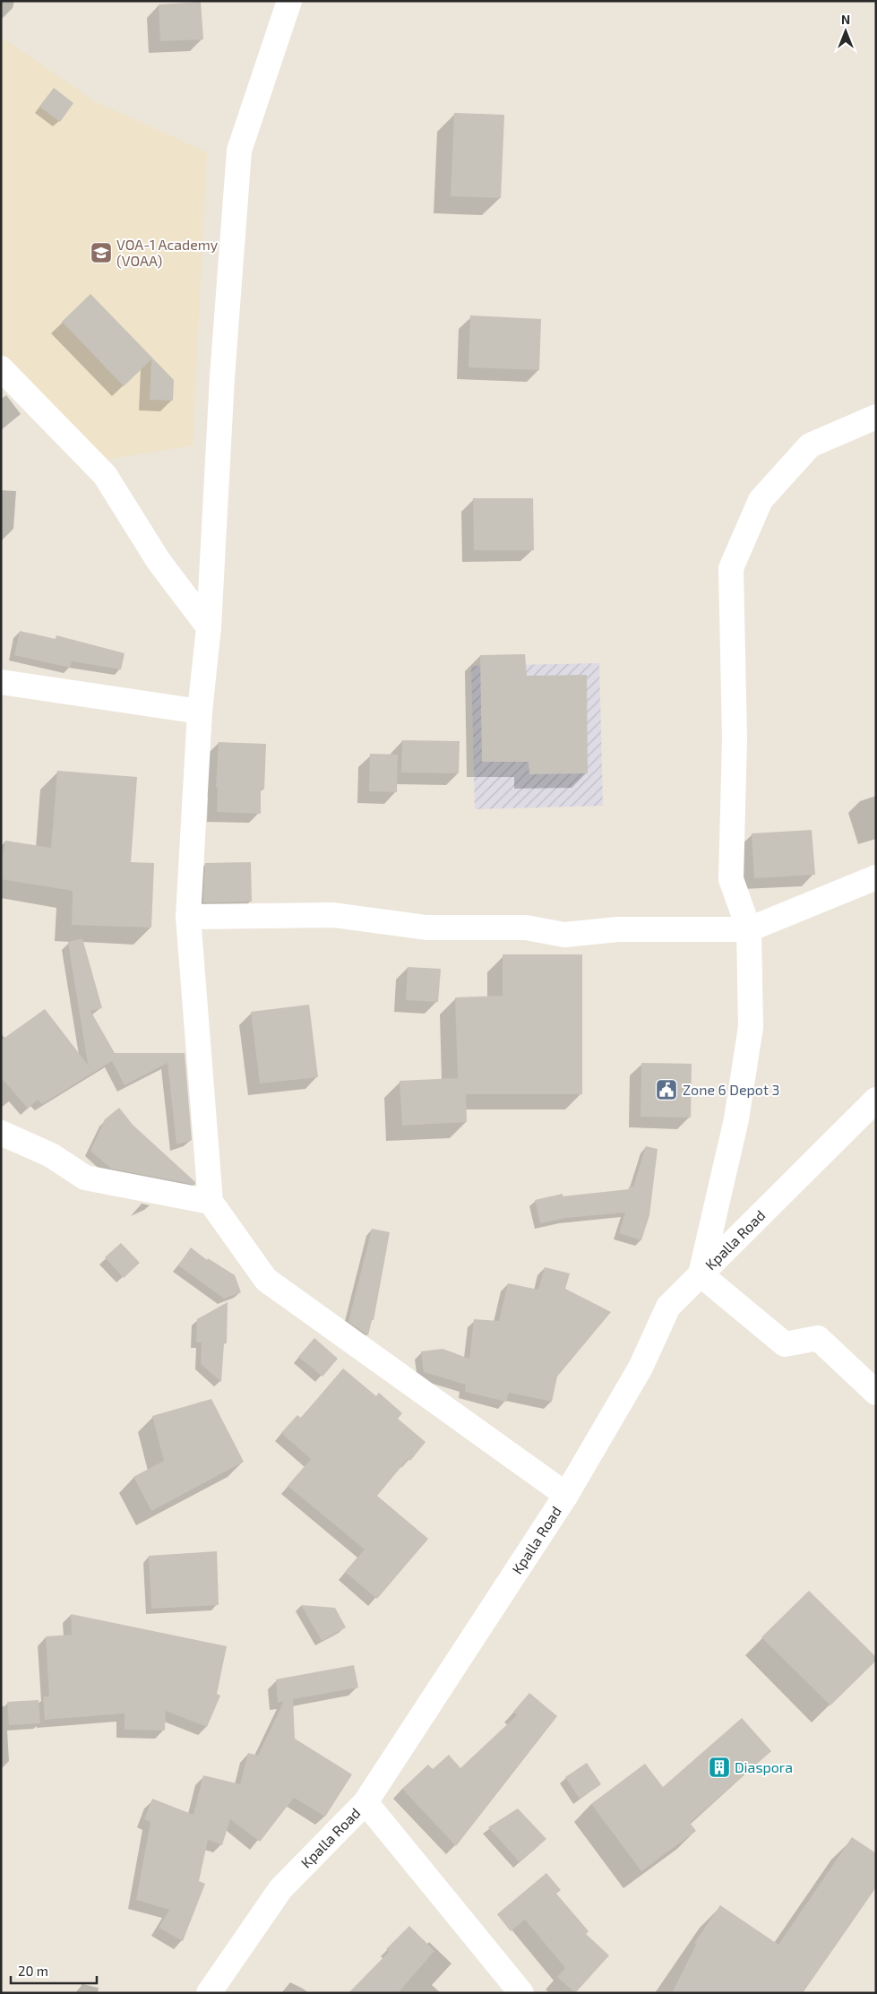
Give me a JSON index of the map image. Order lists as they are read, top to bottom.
{
  "streets": {
    "street": ["Kpalla Road"]
  },
  "places": {
    "school or university": ["VOA-1 Academy (VOAA)"],
    "public building": ["Zone 6 Depot 3"],
    "building": ["Diaspora"]
  },
  "scale_bar": "20 m",
  "north": "top"
}
